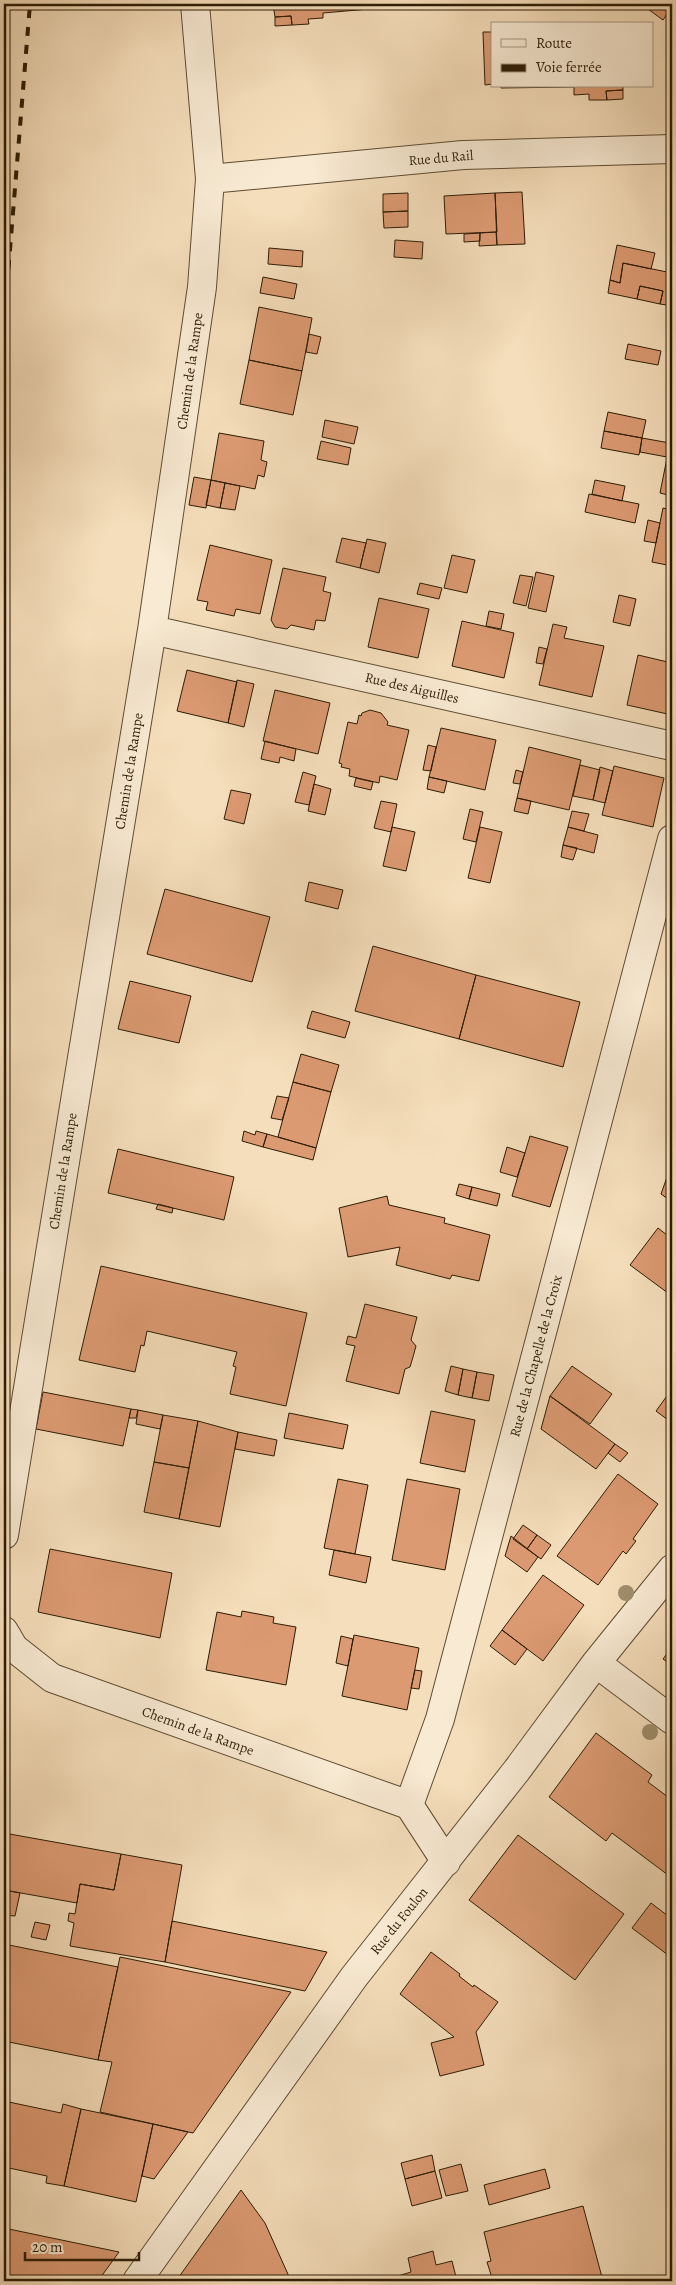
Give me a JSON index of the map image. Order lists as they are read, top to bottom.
{
  "streets": {
    "street": [
      "Rue du Rail",
      "Chemin de la Rampe",
      "Rue des Aiguilles",
      "Rue de la Chapelle de la Croix",
      "Rue du Foulon"
    ]
  },
  "crossings": [
    ["Rue du Rail", "Chemin de la Rampe"],
    ["Chemin de la Rampe", "Rue des Aiguilles"],
    ["Chemin de la Rampe", "Rue de la Chapelle de la Croix"]
  ],
  "legend": ["Route", "Voie ferrée"],
  "scale_bar": "20 m"
}
